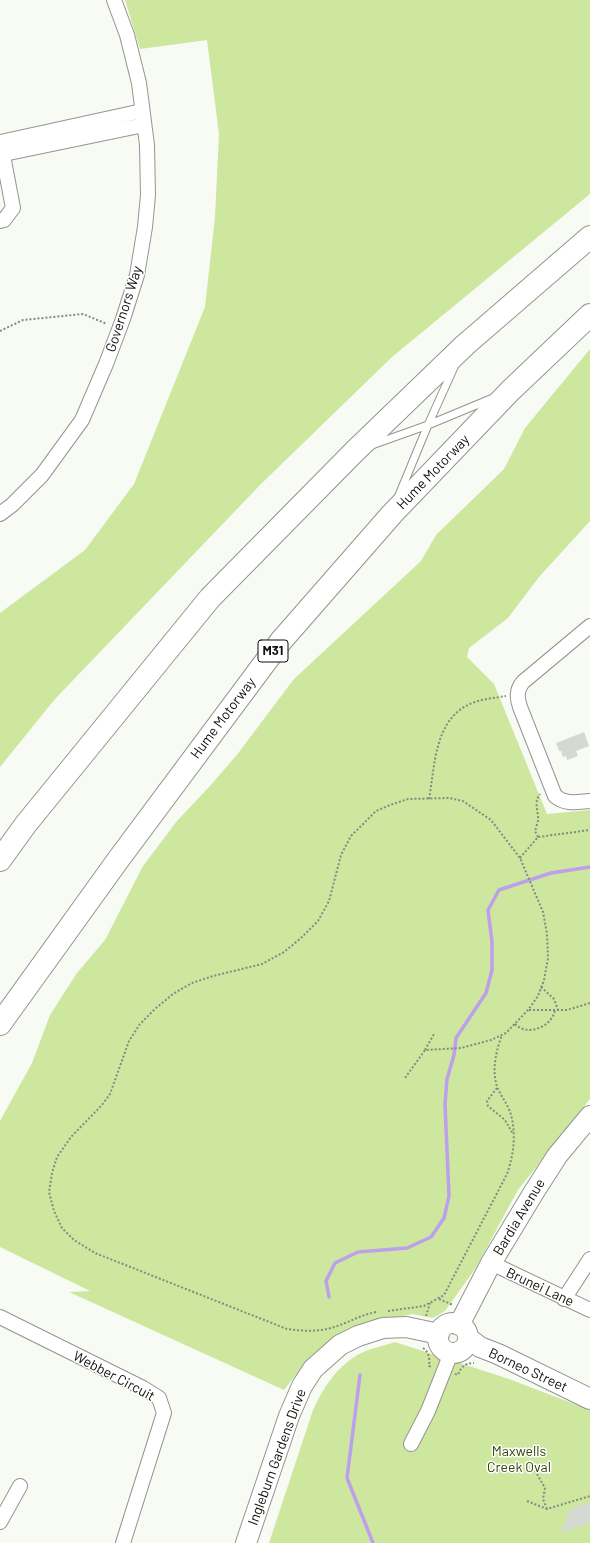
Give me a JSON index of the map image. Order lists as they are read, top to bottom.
{
  "streets": {
    "highway": ["Hume Motorway", "M31"],
    "street": [
      "Governors Way",
      "Bardia Avenue",
      "Brunei Lane",
      "Borneo Street",
      "Webber Circuit",
      "Ingleburn Gardens Drive"
    ]
  },
  "crossings": [
    ["Bardia Avenue", "Brunei Lane"],
    ["Bardia Avenue", "Borneo Street"],
    ["Bardia Avenue", "Ingleburn Gardens Drive"],
    ["Borneo Street", "Ingleburn Gardens Drive"]
  ],
  "parks": ["Maxwells Creek Oval"]
}
